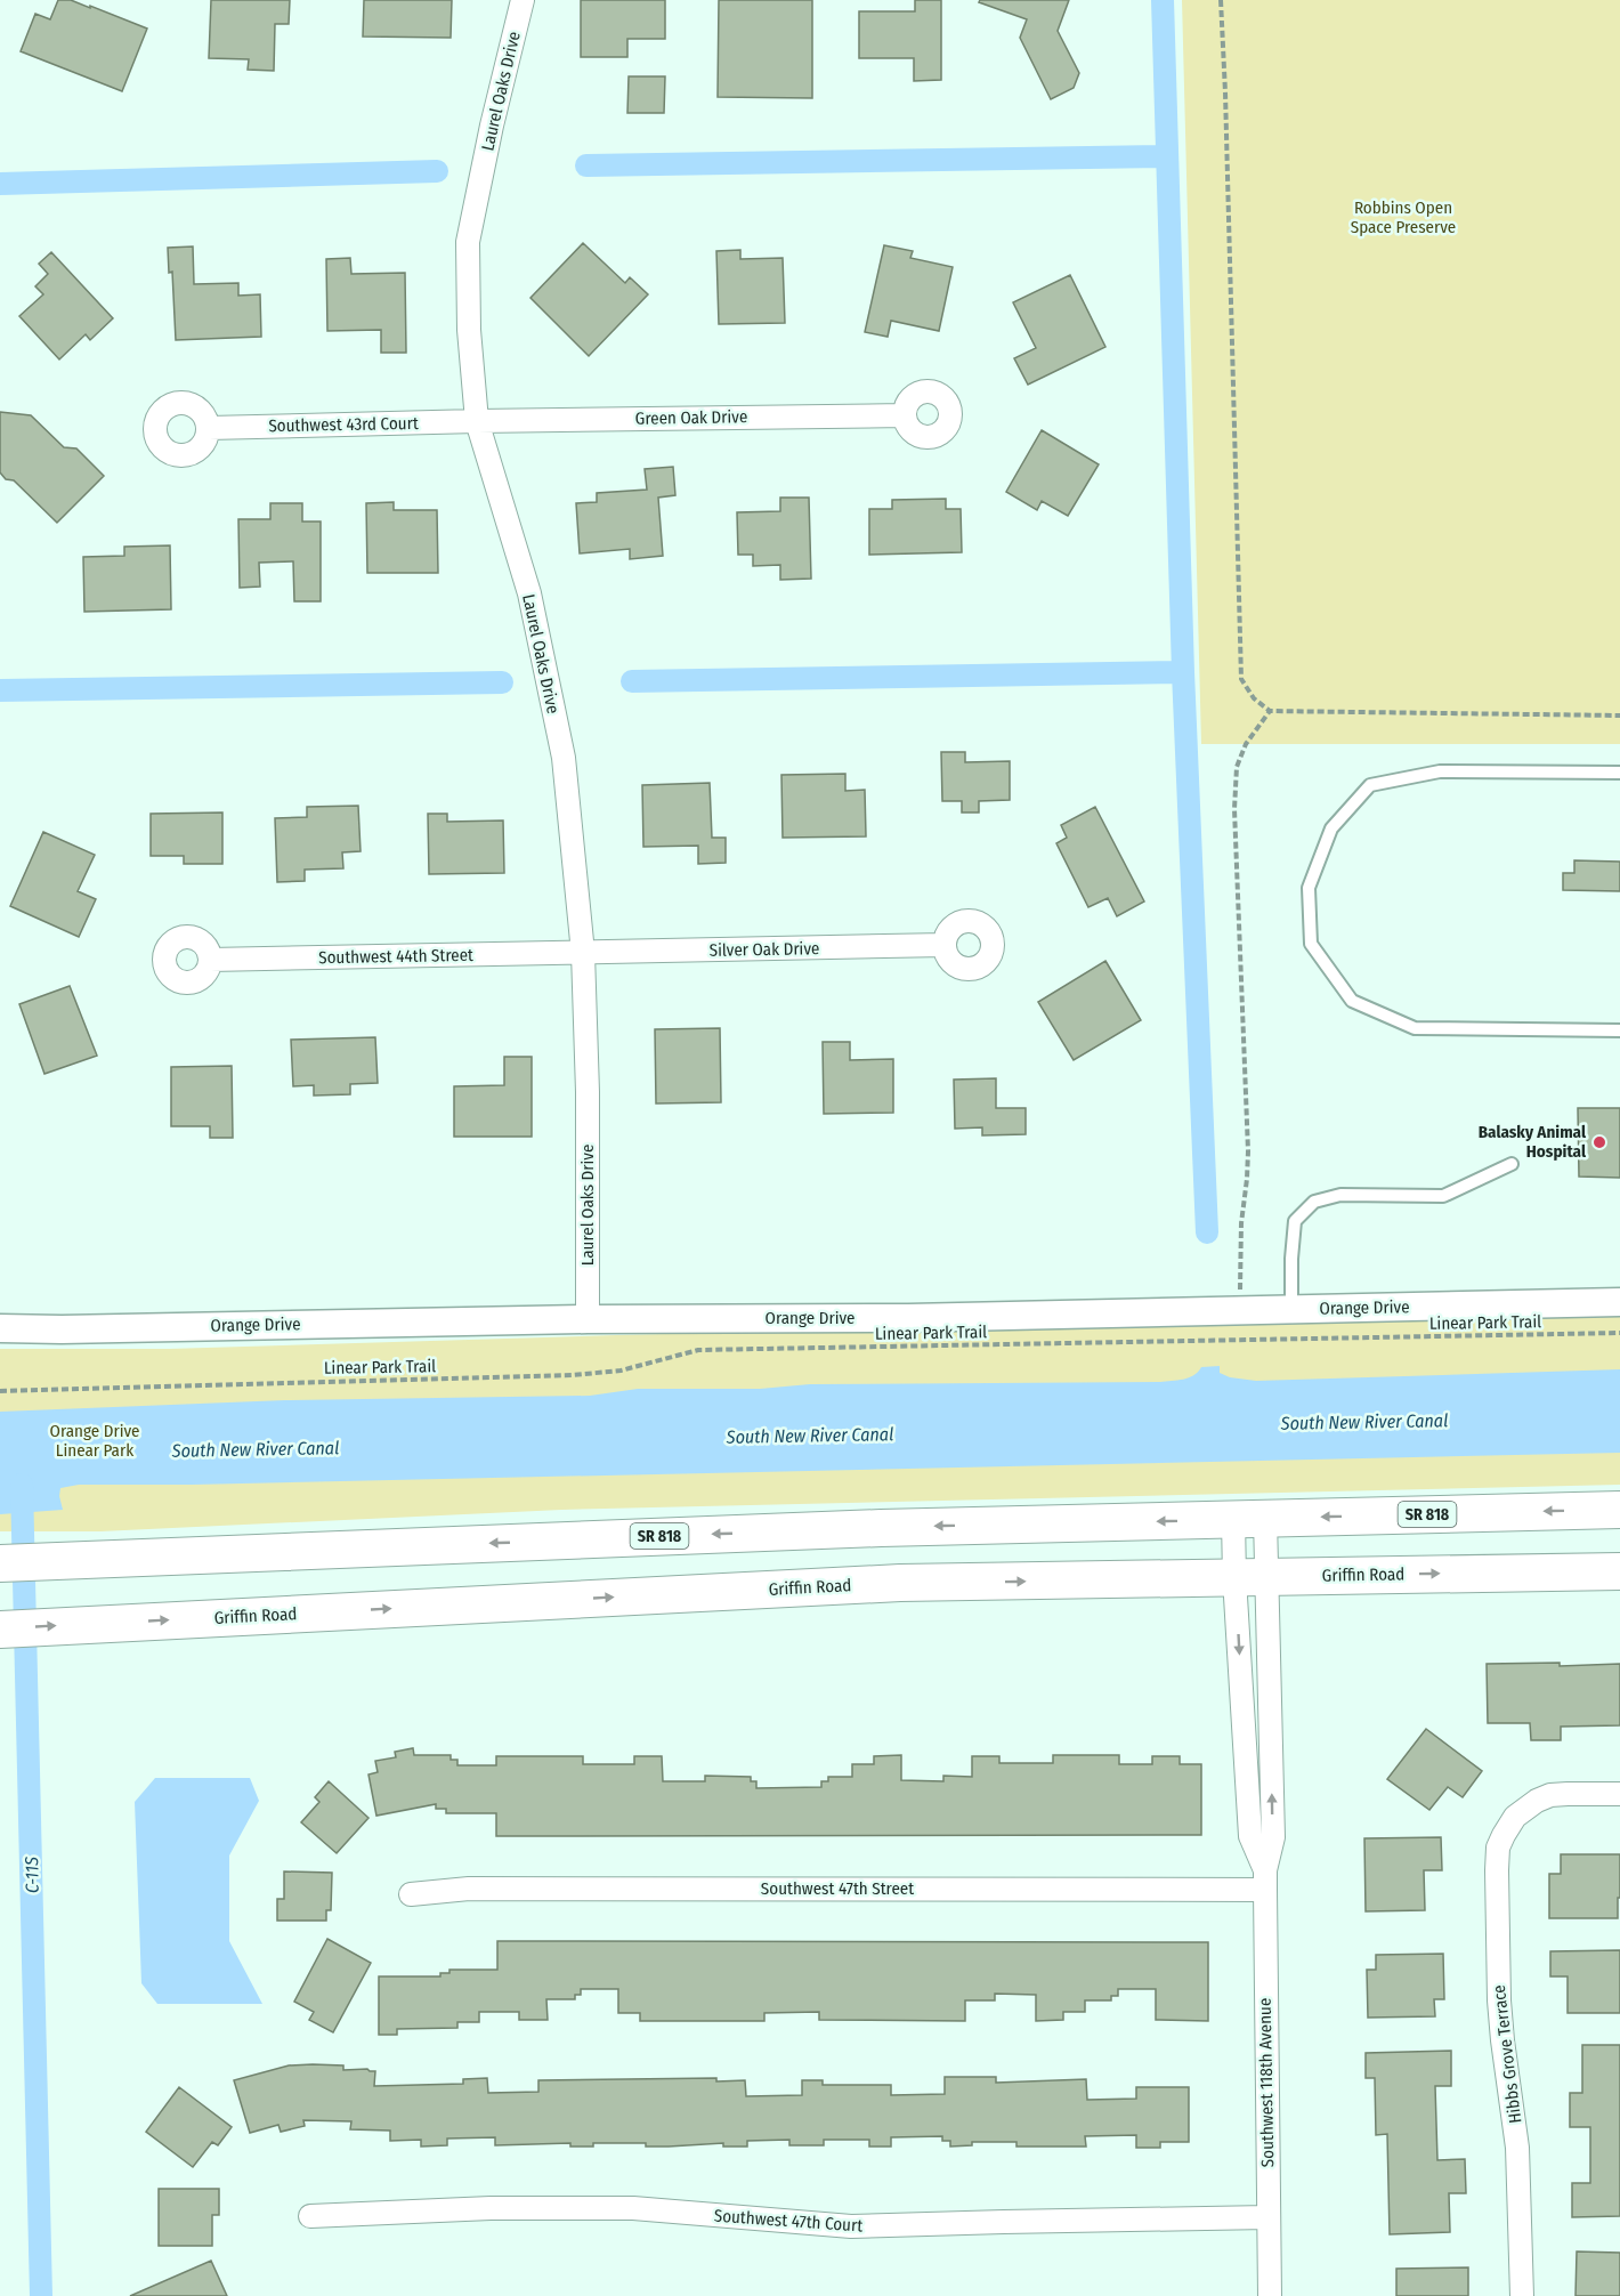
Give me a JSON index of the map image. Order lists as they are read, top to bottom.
{
  "streets": {
    "main road": ["SR 818", "Griffin Road"],
    "street": [
      "Laurel Oaks Drive",
      "Green Oak Drive",
      "Southwest 43rd Court",
      "Silver Oak Drive",
      "Southwest 44th Street",
      "Orange Drive",
      "Southwest 47th Street",
      "Hibbs Grove Terrace",
      "Southwest 118th Avenue",
      "Southwest 47th Court"
    ],
    "path": ["Linear Park Trail"]
  },
  "crossings": [
    ["Laurel Oaks Drive", "Green Oak Drive"],
    ["Laurel Oaks Drive", "Southwest 43rd Court"],
    ["Laurel Oaks Drive", "Silver Oak Drive"],
    ["Laurel Oaks Drive", "Southwest 44th Street"],
    ["Laurel Oaks Drive", "Orange Drive"],
    ["Green Oak Drive", "Southwest 43rd Court"],
    ["Silver Oak Drive", "Southwest 44th Street"],
    ["SR 818", "Southwest 118th Avenue"],
    ["Griffin Road", "Southwest 118th Avenue"],
    ["Southwest 47th Street", "Southwest 118th Avenue"],
    ["Southwest 118th Avenue", "Southwest 47th Court"]
  ],
  "water": ["South New River Canal", "C-11S"],
  "parks": ["Robbins Open Space Preserve", "Orange Drive Linear Park"],
  "places": ["Balasky Animal Hospital"]
}
